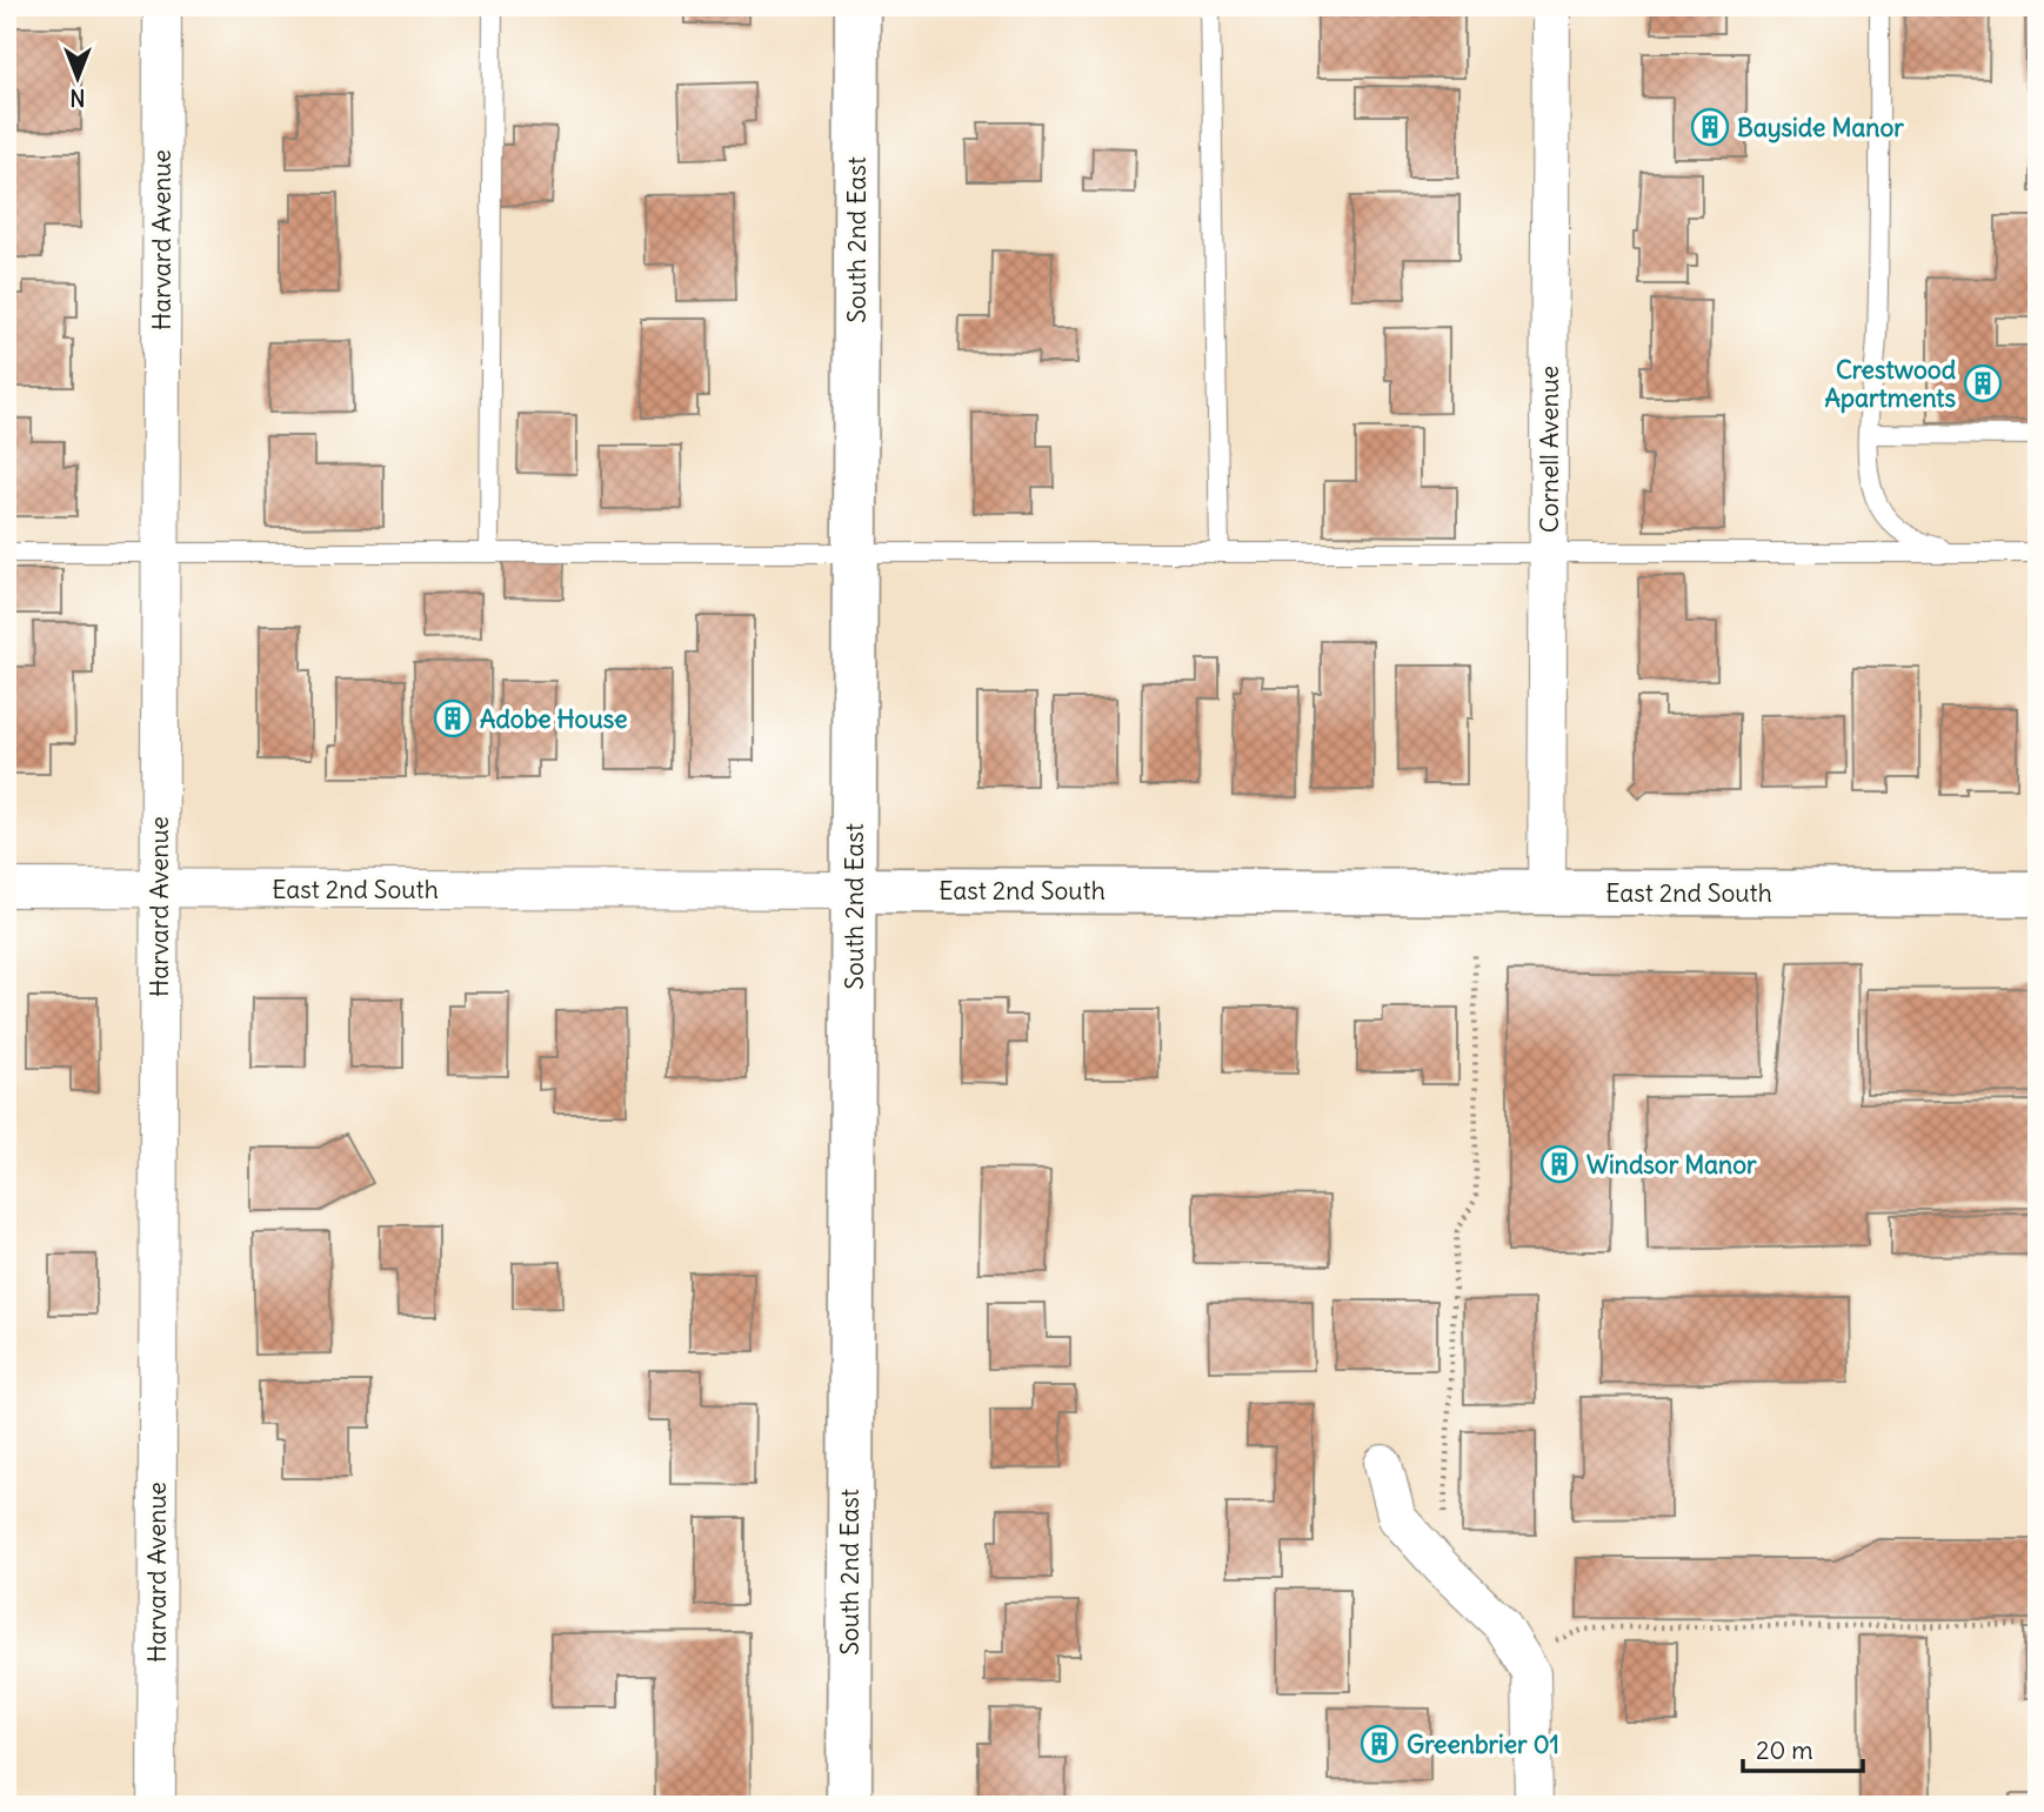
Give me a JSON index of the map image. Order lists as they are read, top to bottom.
{
  "streets": {
    "main road": ["South 2nd East", "East 2nd South"],
    "street": ["Harvard Avenue", "Cornell Avenue"]
  },
  "crossings": [
    ["Harvard Avenue", "East 2nd South"],
    ["South 2nd East", "East 2nd South"],
    ["Cornell Avenue", "East 2nd South"]
  ],
  "places": {
    "building": [
      "Bayside Manor",
      "Crestwood Apartments",
      "Adobe House",
      "Windsor Manor",
      "Greenbrier 01"
    ]
  },
  "scale_bar": "20 m",
  "north": "bottom"
}
